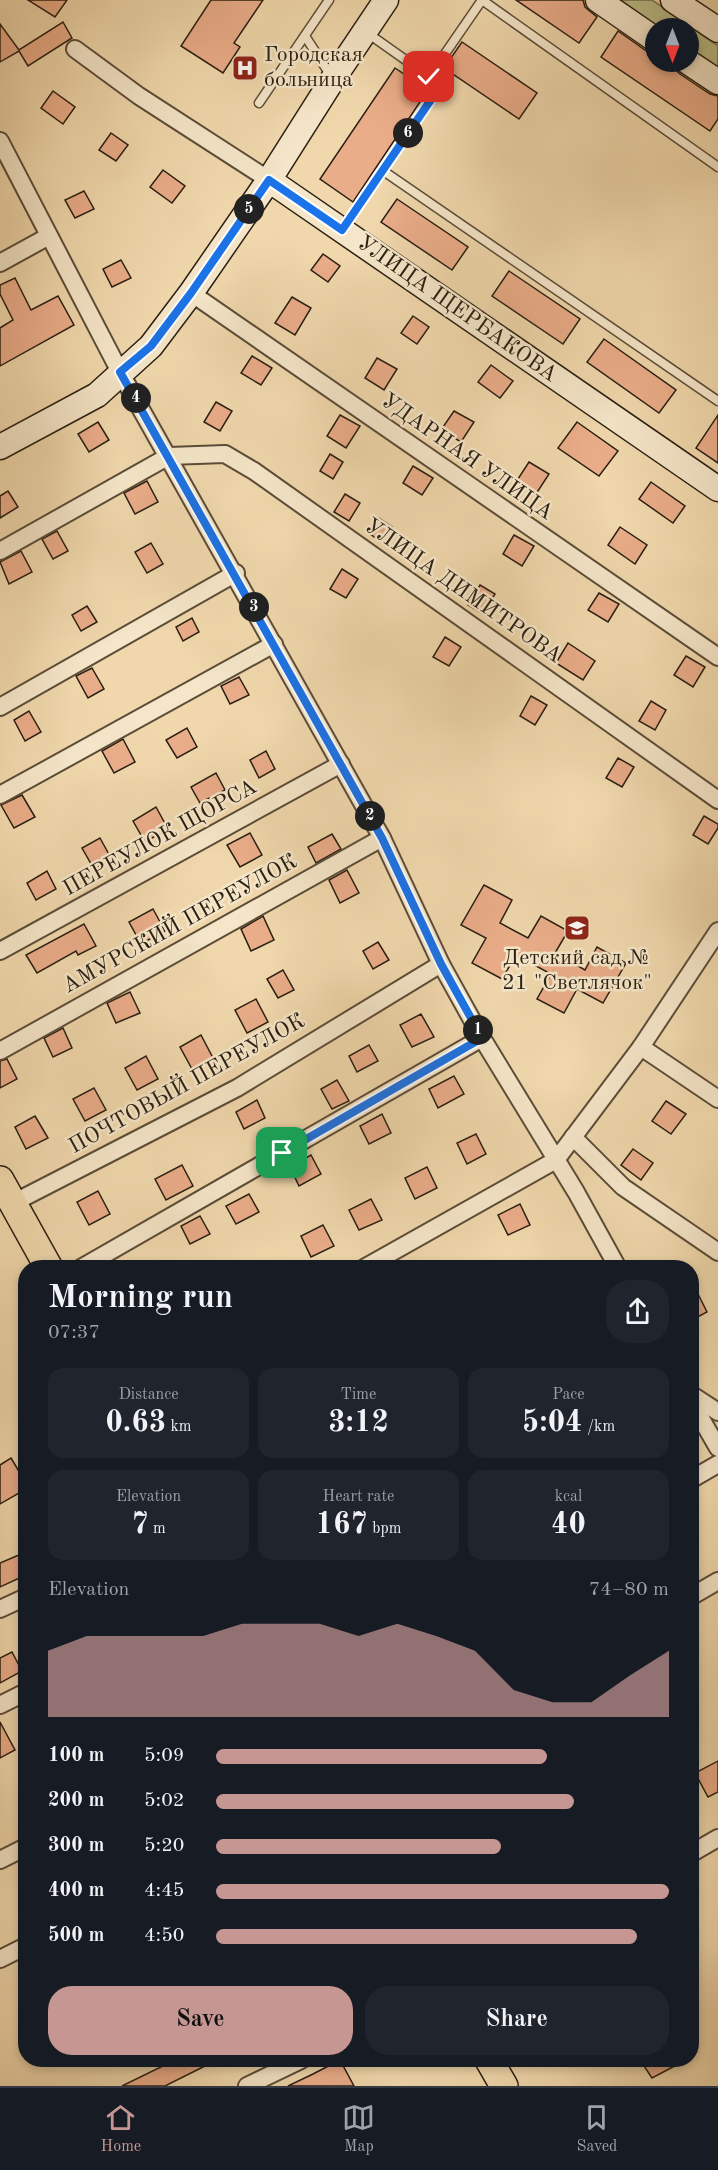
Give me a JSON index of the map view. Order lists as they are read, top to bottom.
{
  "streets": {
    "main road": ["УЛИЦА ЩЕРБАКОВА"],
    "street": [
      "УДАРНАЯ УЛИЦА",
      "УЛИЦА ДИМИТРОВА",
      "ПЕРЕУЛОК ЩОРСА",
      "АМУРСКИЙ ПЕРЕУЛОК",
      "ПОЧТОВЫЙ ПЕРЕУЛОК"
    ]
  },
  "places": {
    "hospital": ["Городская больница"],
    "school or university": ["Детский сад № 21 \"Светлячок\""]
  },
  "north": "bottom",
  "page": {
    "pins": [
      "6",
      "5",
      "4",
      "3",
      "2",
      "1"
    ],
    "heading": ["Morning run", "07:37"],
    "stats": [
      ["Distance", "0.63 km"],
      ["Time", "3:12"],
      ["Pace", "5:04 /km"],
      ["Elevation", "7 m"],
      ["Heart rate", "167 bpm"],
      ["kcal", "40"]
    ],
    "chart": ["Elevation", "74–80 m"],
    "list": [
      {
        "name": "100 m",
        "note": "5:09"
      },
      {
        "name": "200 m",
        "note": "5:02"
      },
      {
        "name": "300 m",
        "note": "5:20"
      },
      {
        "name": "400 m",
        "note": "4:45"
      },
      {
        "name": "500 m",
        "note": "4:50"
      }
    ],
    "buttons": ["Save", "Share"],
    "tabs": ["Home", "Map", "Saved"]
  }
}
